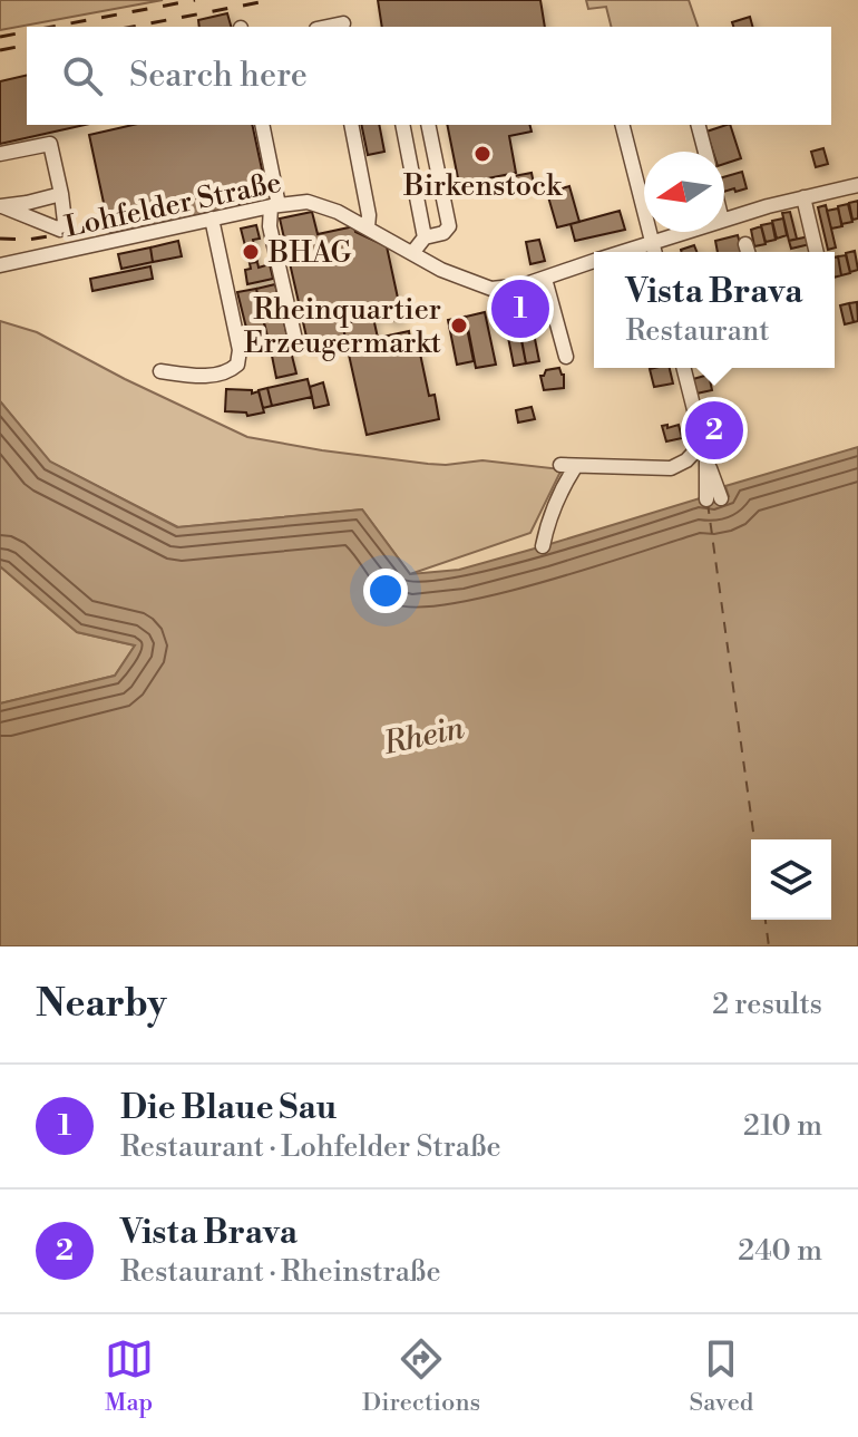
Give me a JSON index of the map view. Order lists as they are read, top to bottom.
{
  "streets": {
    "street": ["Lohfelder Straße"]
  },
  "water": ["Rhein"],
  "places": ["Birkenstock", "BHAG", "Rheinquartier Erzeugermarkt"],
  "north": "left",
  "page": {
    "search": "Search here",
    "popup": ["Vista Brava", "Restaurant"],
    "pins": ["1", "2"],
    "heading": ["Nearby", "2 results"],
    "list": [
      {
        "mark": "1",
        "name": "Die Blaue Sau",
        "note": "Restaurant · Lohfelder Straße",
        "value": "210 m"
      },
      {
        "mark": "2",
        "name": "Vista Brava",
        "note": "Restaurant · Rheinstraße",
        "value": "240 m"
      }
    ],
    "nav": ["Map", "Directions", "Saved"]
  }
}
